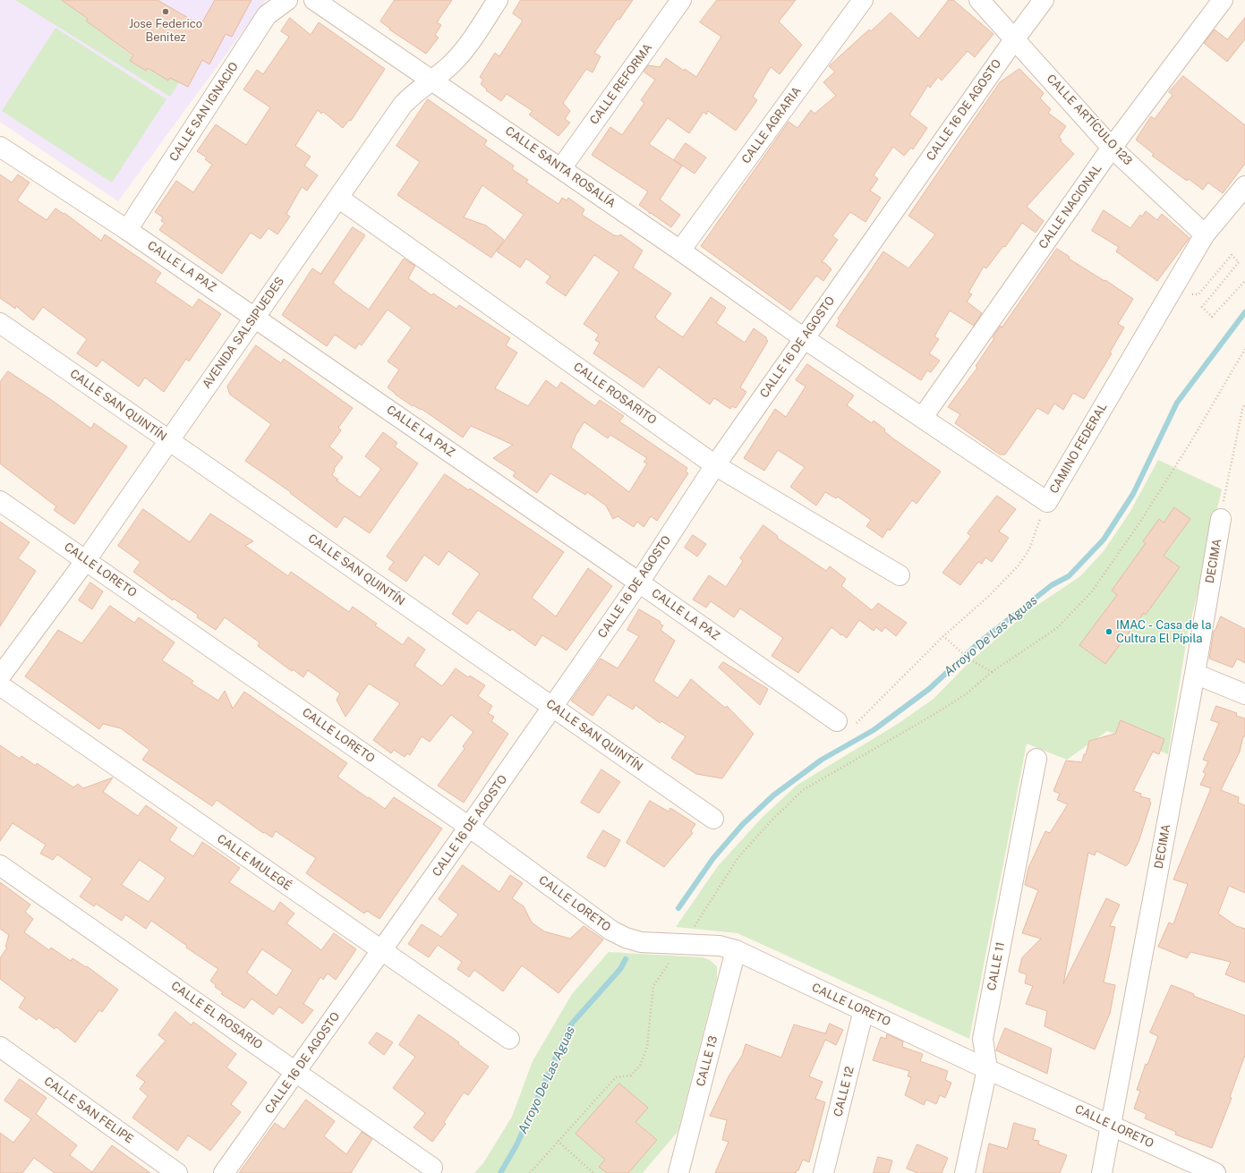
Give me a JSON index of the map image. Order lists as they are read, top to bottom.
{
  "streets": {
    "street": [
      "CALLE REFORMA",
      "CALLE 16 DE AGOSTO",
      "CALLE SAN IGNACIO",
      "CALLE ARTÍCULO 123",
      "CALLE AGRARIA",
      "CALLE SANTA ROSALÍA",
      "CALLE NACIONAL",
      "CALLE LA PAZ",
      "AVENIDA SALSIPUEDES",
      "CALLE ROSARITO",
      "CALLE SAN QUINTÍN",
      "CAMINO FEDERAL",
      "DECIMA",
      "CALLE LORETO",
      "CALLE MULEGÉ",
      "CALLE 11",
      "CALLE EL ROSARIO",
      "CALLE 13",
      "CALLE 12",
      "CALLE SAN FELIPE"
    ]
  },
  "crossings": [
    ["CALLE REFORMA", "CALLE SANTA ROSALÍA"],
    ["CALLE 16 DE AGOSTO", "CALLE ARTÍCULO 123"],
    ["CALLE 16 DE AGOSTO", "CALLE SANTA ROSALÍA"],
    ["CALLE 16 DE AGOSTO", "CALLE LA PAZ"],
    ["CALLE 16 DE AGOSTO", "CALLE ROSARITO"],
    ["CALLE 16 DE AGOSTO", "CALLE SAN QUINTÍN"],
    ["CALLE 16 DE AGOSTO", "CAMINO FEDERAL"],
    ["CALLE 16 DE AGOSTO", "CALLE LORETO"],
    ["CALLE 16 DE AGOSTO", "CALLE MULEGÉ"],
    ["CALLE 16 DE AGOSTO", "CALLE EL ROSARIO"],
    ["CALLE SAN IGNACIO", "CALLE LA PAZ"],
    ["CALLE ARTÍCULO 123", "CALLE NACIONAL"],
    ["CALLE ARTÍCULO 123", "CAMINO FEDERAL"],
    ["CALLE AGRARIA", "CALLE SANTA ROSALÍA"],
    ["CALLE SANTA ROSALÍA", "AVENIDA SALSIPUEDES"],
    ["CALLE SANTA ROSALÍA", "CAMINO FEDERAL"],
    ["CALLE NACIONAL", "CAMINO FEDERAL"],
    ["CALLE LA PAZ", "AVENIDA SALSIPUEDES"],
    ["AVENIDA SALSIPUEDES", "CALLE ROSARITO"],
    ["AVENIDA SALSIPUEDES", "CALLE SAN QUINTÍN"],
    ["AVENIDA SALSIPUEDES", "CALLE LORETO"],
    ["DECIMA", "CALLE LORETO"],
    ["CALLE LORETO", "CALLE 11"],
    ["CALLE LORETO", "CALLE 13"],
    ["CALLE LORETO", "CALLE 12"]
  ],
  "water": ["Arroyo De Las Aguas"],
  "places": ["Jose Federico Benitez", "IMAC - Casa de la Cultura El Pípila"]
}
